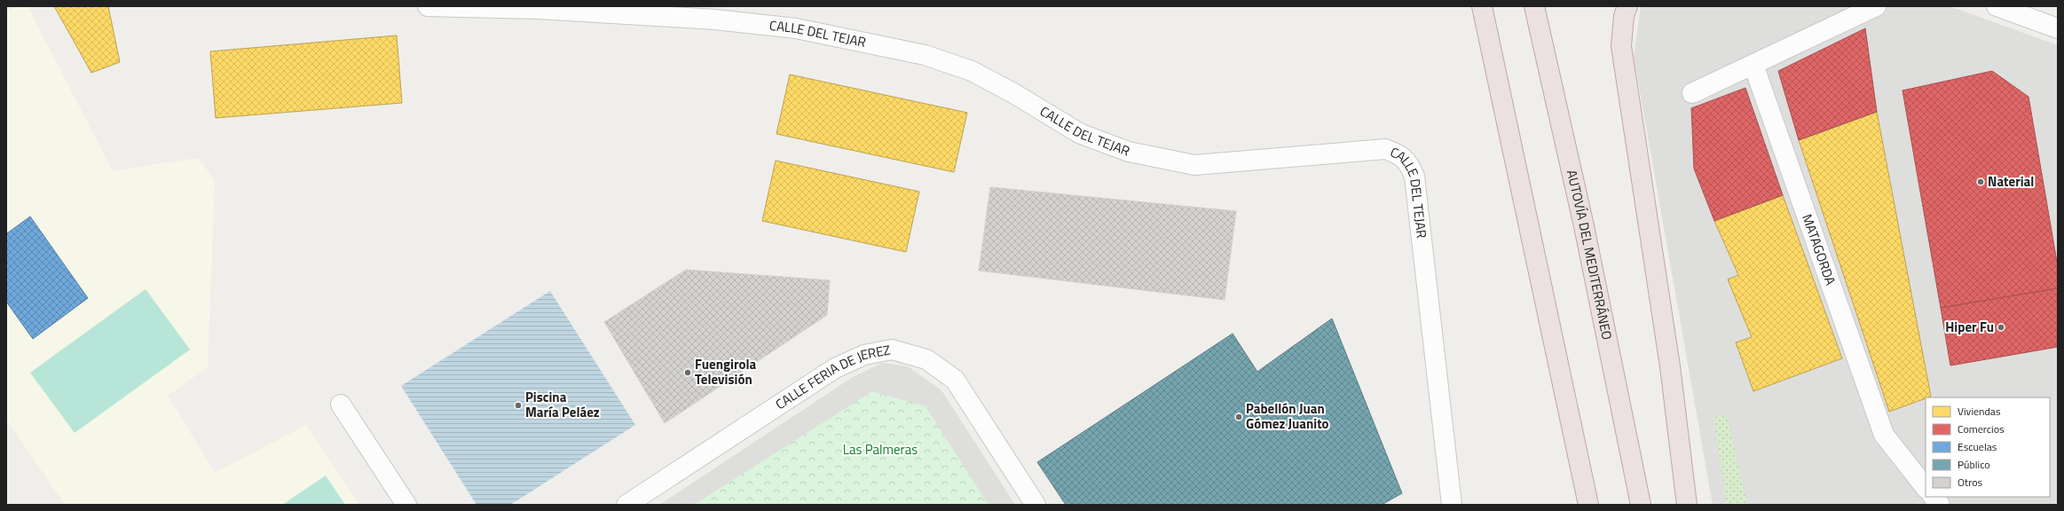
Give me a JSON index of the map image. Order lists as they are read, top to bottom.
{
  "streets": {
    "highway": ["AUTOVÍA DEL MEDITERRÁNEO"],
    "street": ["CALLE DEL TEJAR", "MATAGORDA", "CALLE FERIA DE JEREZ"]
  },
  "parks": ["Las Palmeras"],
  "places": [
    "Naterial",
    "Hiper Fu",
    "Fuengirola Televisión",
    "Piscina María Peláez",
    "Pabellón Juan Gómez Juanito"
  ],
  "legend": [
    "Viviendas",
    "Comercios",
    "Escuelas",
    "Público",
    "Otros"
  ]
}
